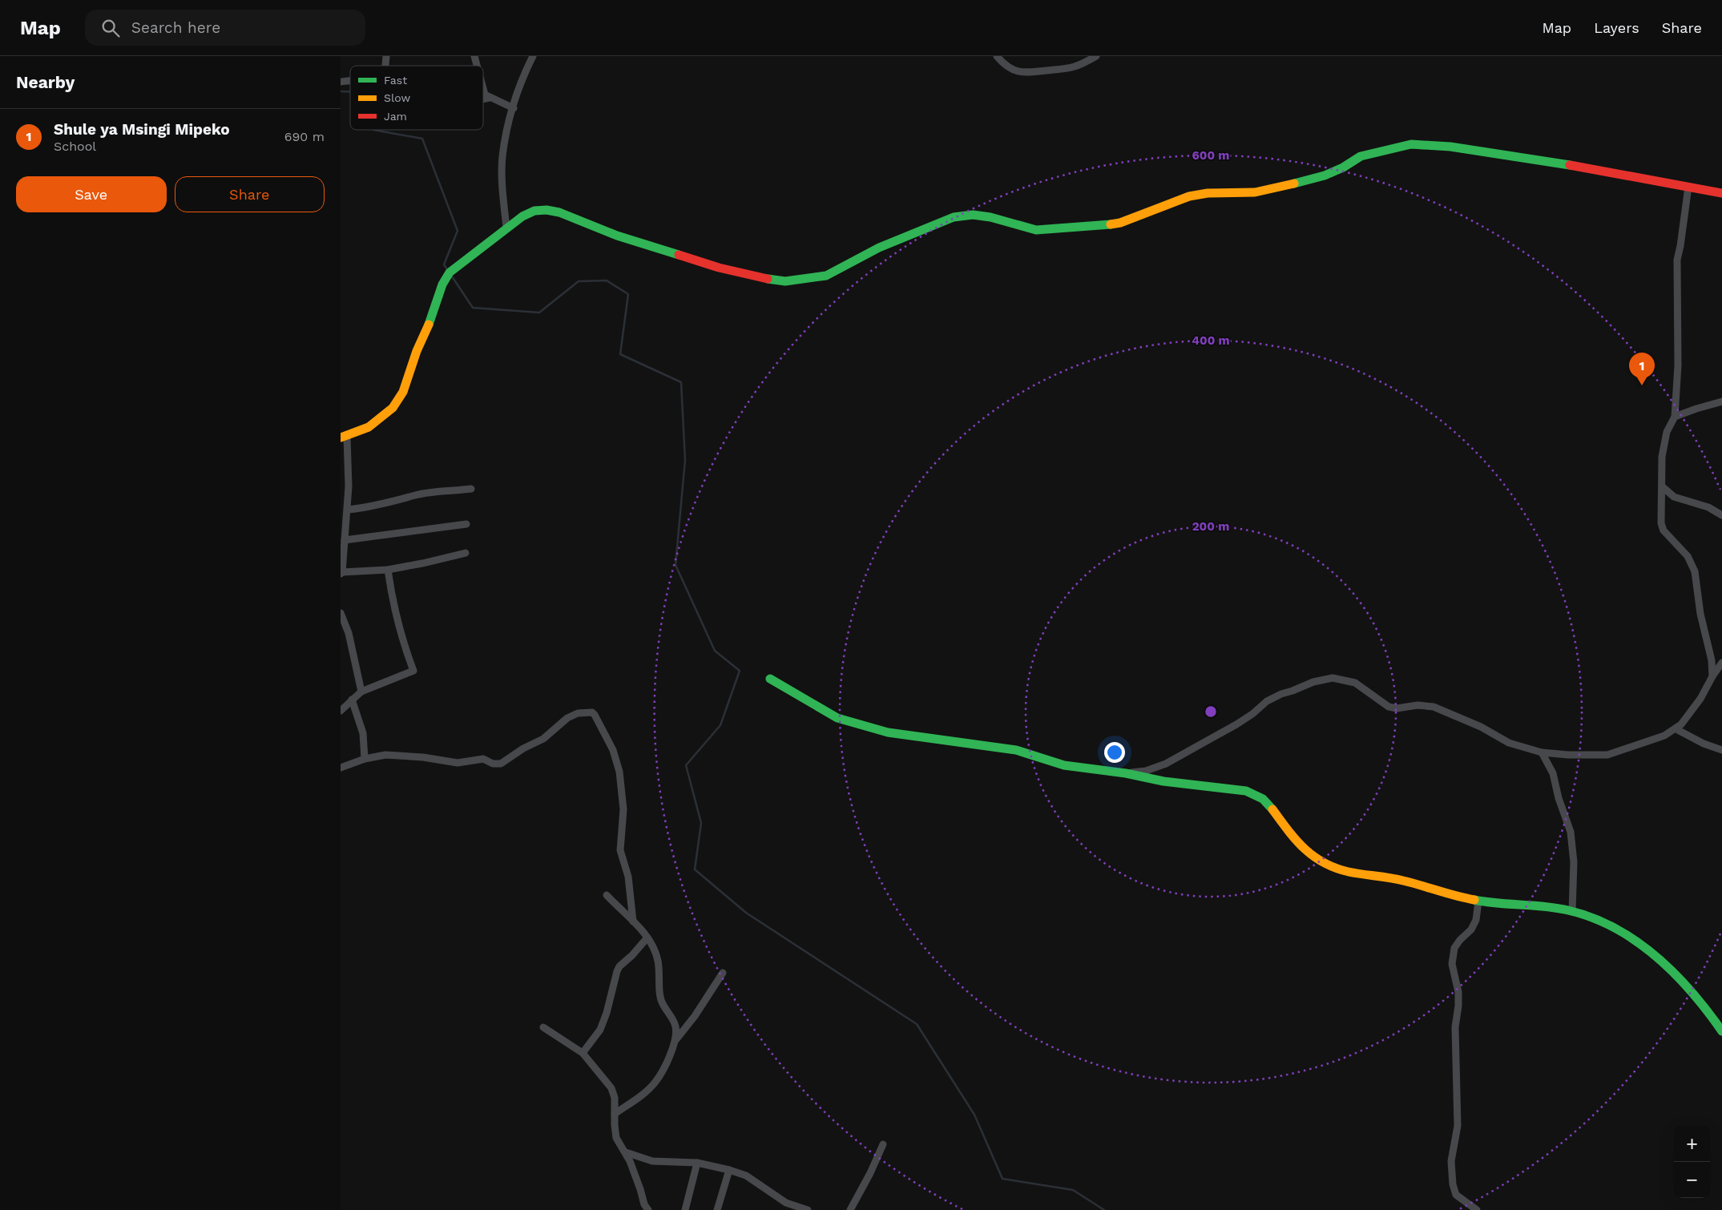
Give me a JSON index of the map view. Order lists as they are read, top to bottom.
{
  "legend": ["Fast", "Slow", "Jam"],
  "page": {
    "header": "Map",
    "search": "Search here",
    "nav": ["Map", "Layers", "Share"],
    "heading": "Nearby",
    "list": [
      {
        "mark": "1",
        "name": "Shule ya Msingi Mipeko",
        "note": "School",
        "value": "690 m"
      }
    ],
    "buttons": ["Save", "Share"],
    "pins": "1",
    "map_buttons": ["+", "−"]
  },
  "rings": ["600 m", "400 m", "200 m"]
}
